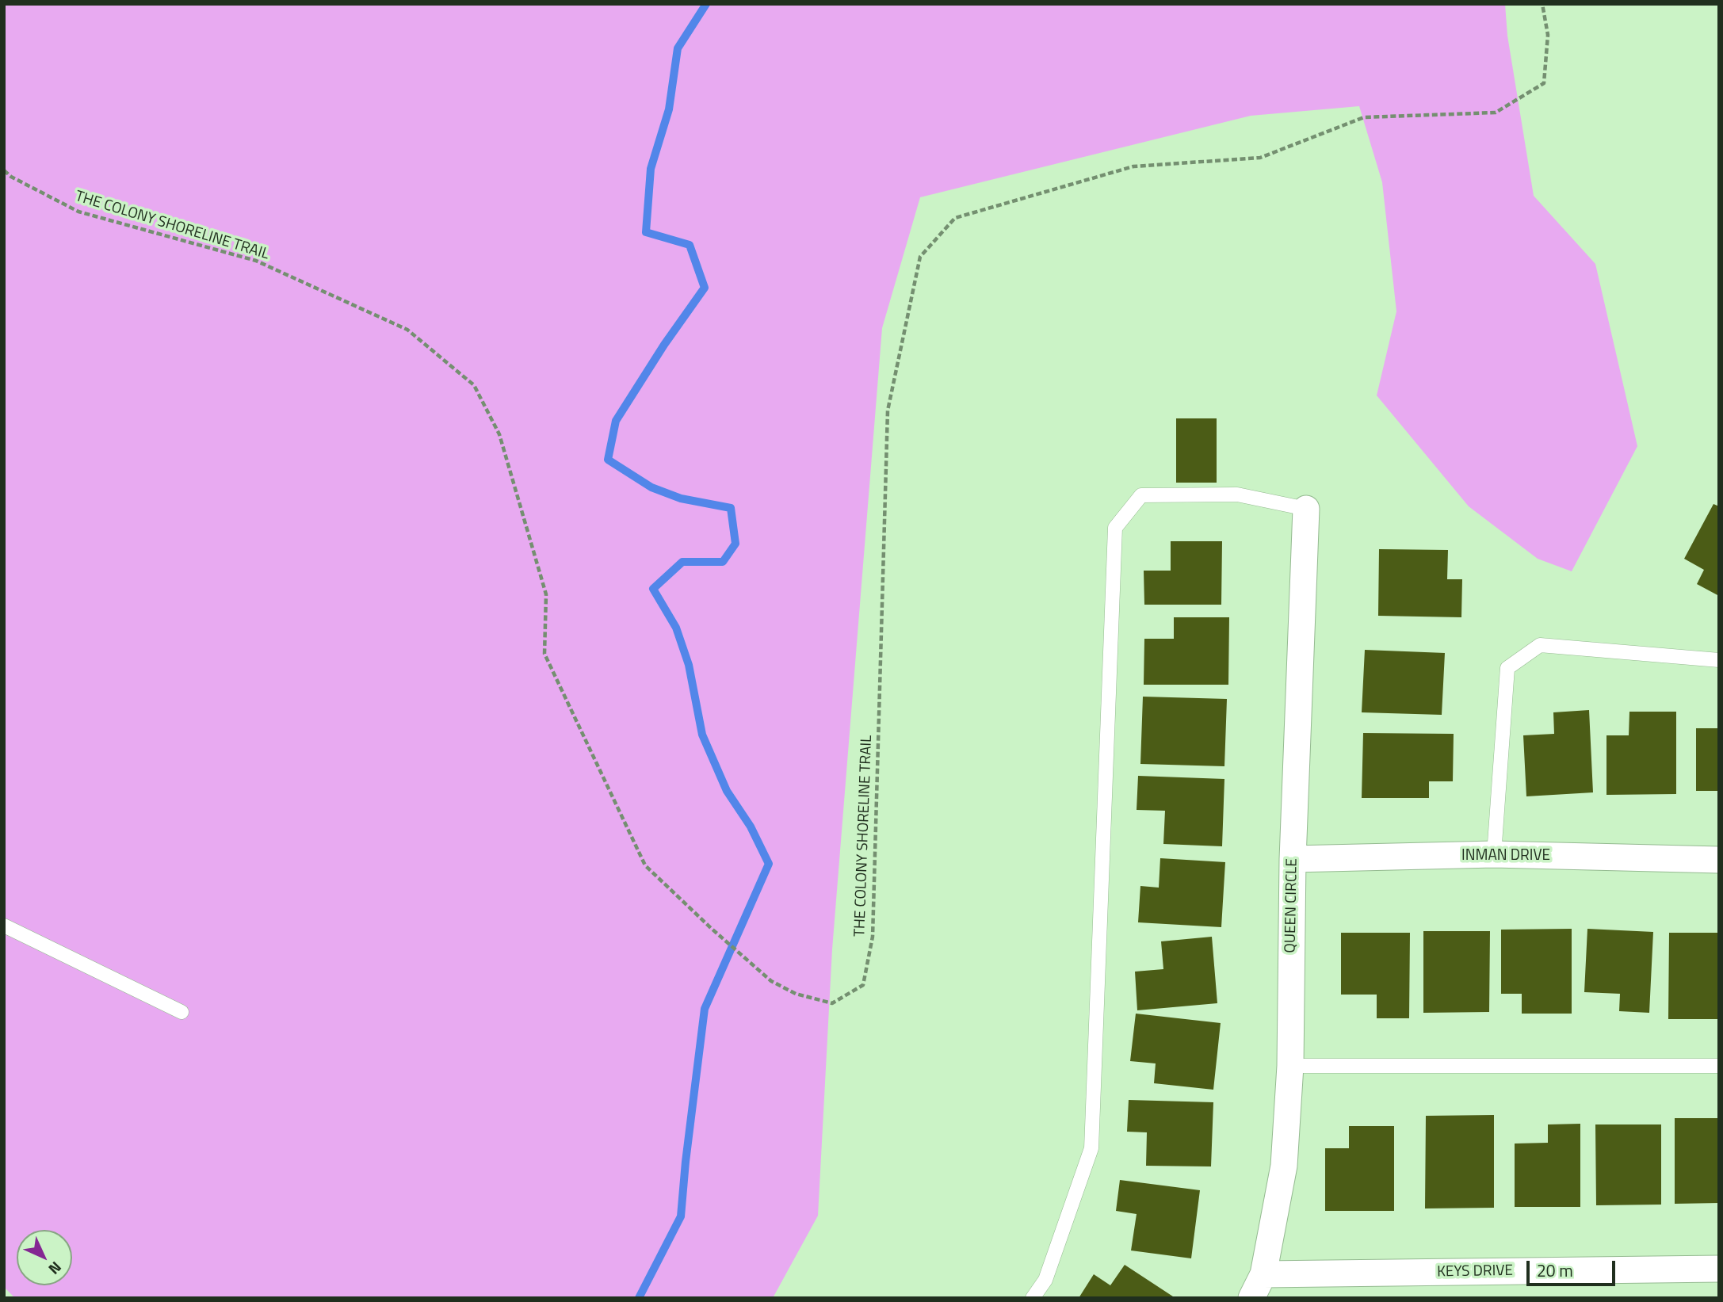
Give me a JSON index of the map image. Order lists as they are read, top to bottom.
{
  "streets": {
    "street": ["INMAN DRIVE", "QUEEN CIRCLE", "KEYS DRIVE"],
    "path": ["THE COLONY SHORELINE TRAIL"]
  },
  "crossings": [
    ["INMAN DRIVE", "QUEEN CIRCLE"],
    ["QUEEN CIRCLE", "KEYS DRIVE"]
  ],
  "scale_bar": "20 m",
  "north": "bottom right"
}
